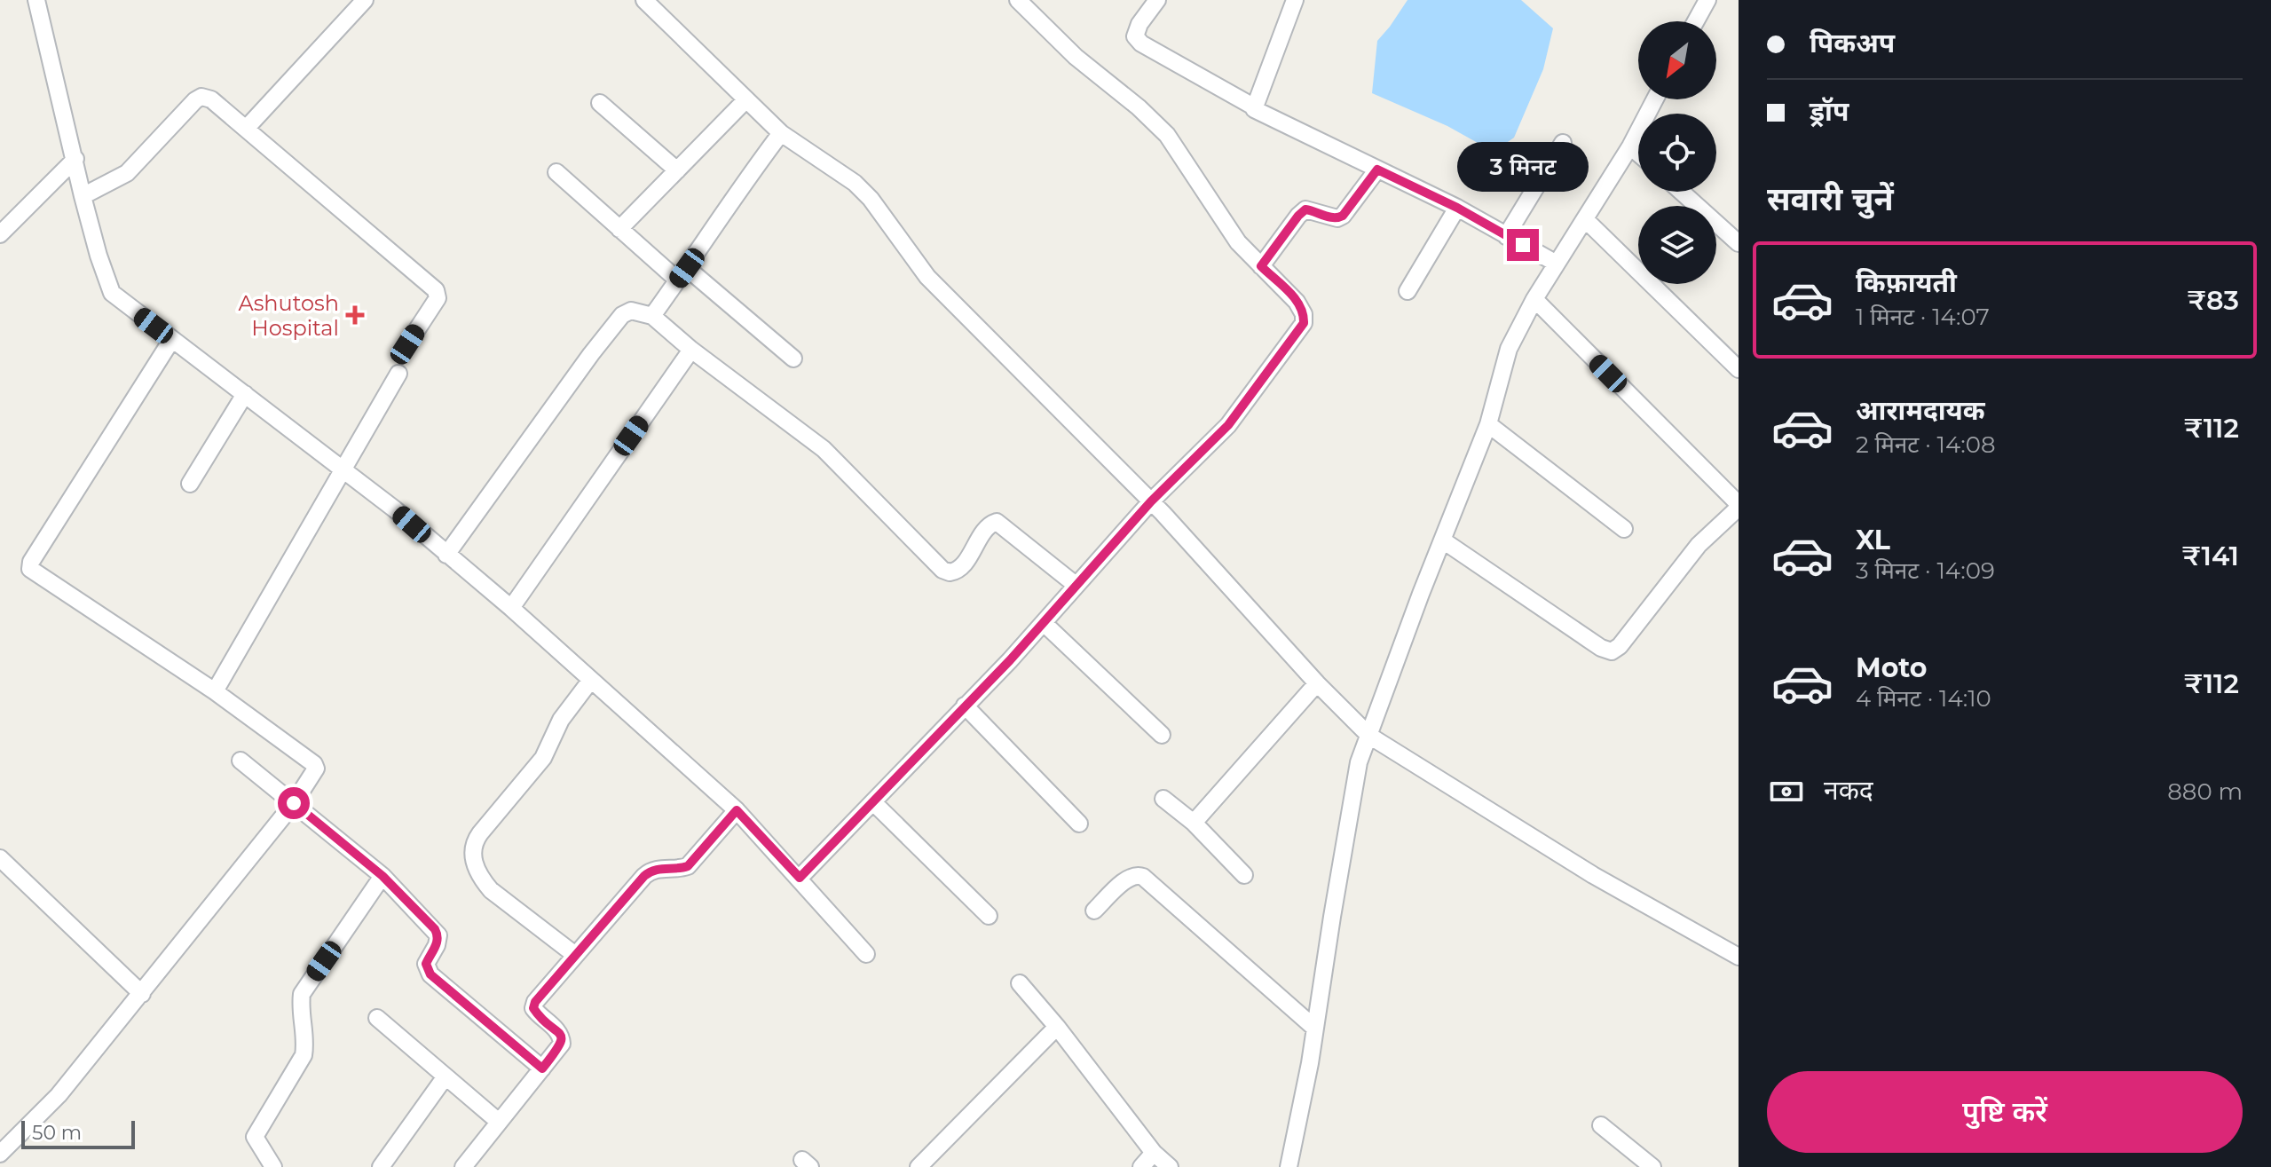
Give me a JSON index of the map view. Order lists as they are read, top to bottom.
{
  "places": {
    "health": ["Ashutosh Hospital"]
  },
  "scale_bar": "50 m",
  "north": "bottom left",
  "page": {
    "banner": ["पिकअप", "ड्रॉप"],
    "bubble": "3 मिनट",
    "heading": "सवारी चुनें",
    "list": [
      {
        "name": "किफ़ायती",
        "note": "1 मिनट · 14:07",
        "value": "₹83"
      },
      {
        "name": "आरामदायक",
        "note": "2 मिनट · 14:08",
        "value": "₹112"
      },
      {
        "name": "XL",
        "note": "3 मिनट · 14:09",
        "value": "₹141"
      },
      {
        "name": "Moto",
        "note": "4 मिनट · 14:10",
        "value": "₹112"
      }
    ],
    "pay": ["नकद", "880 m"],
    "buttons": "पुष्टि करें",
    "scale": "50 m"
  }
}
